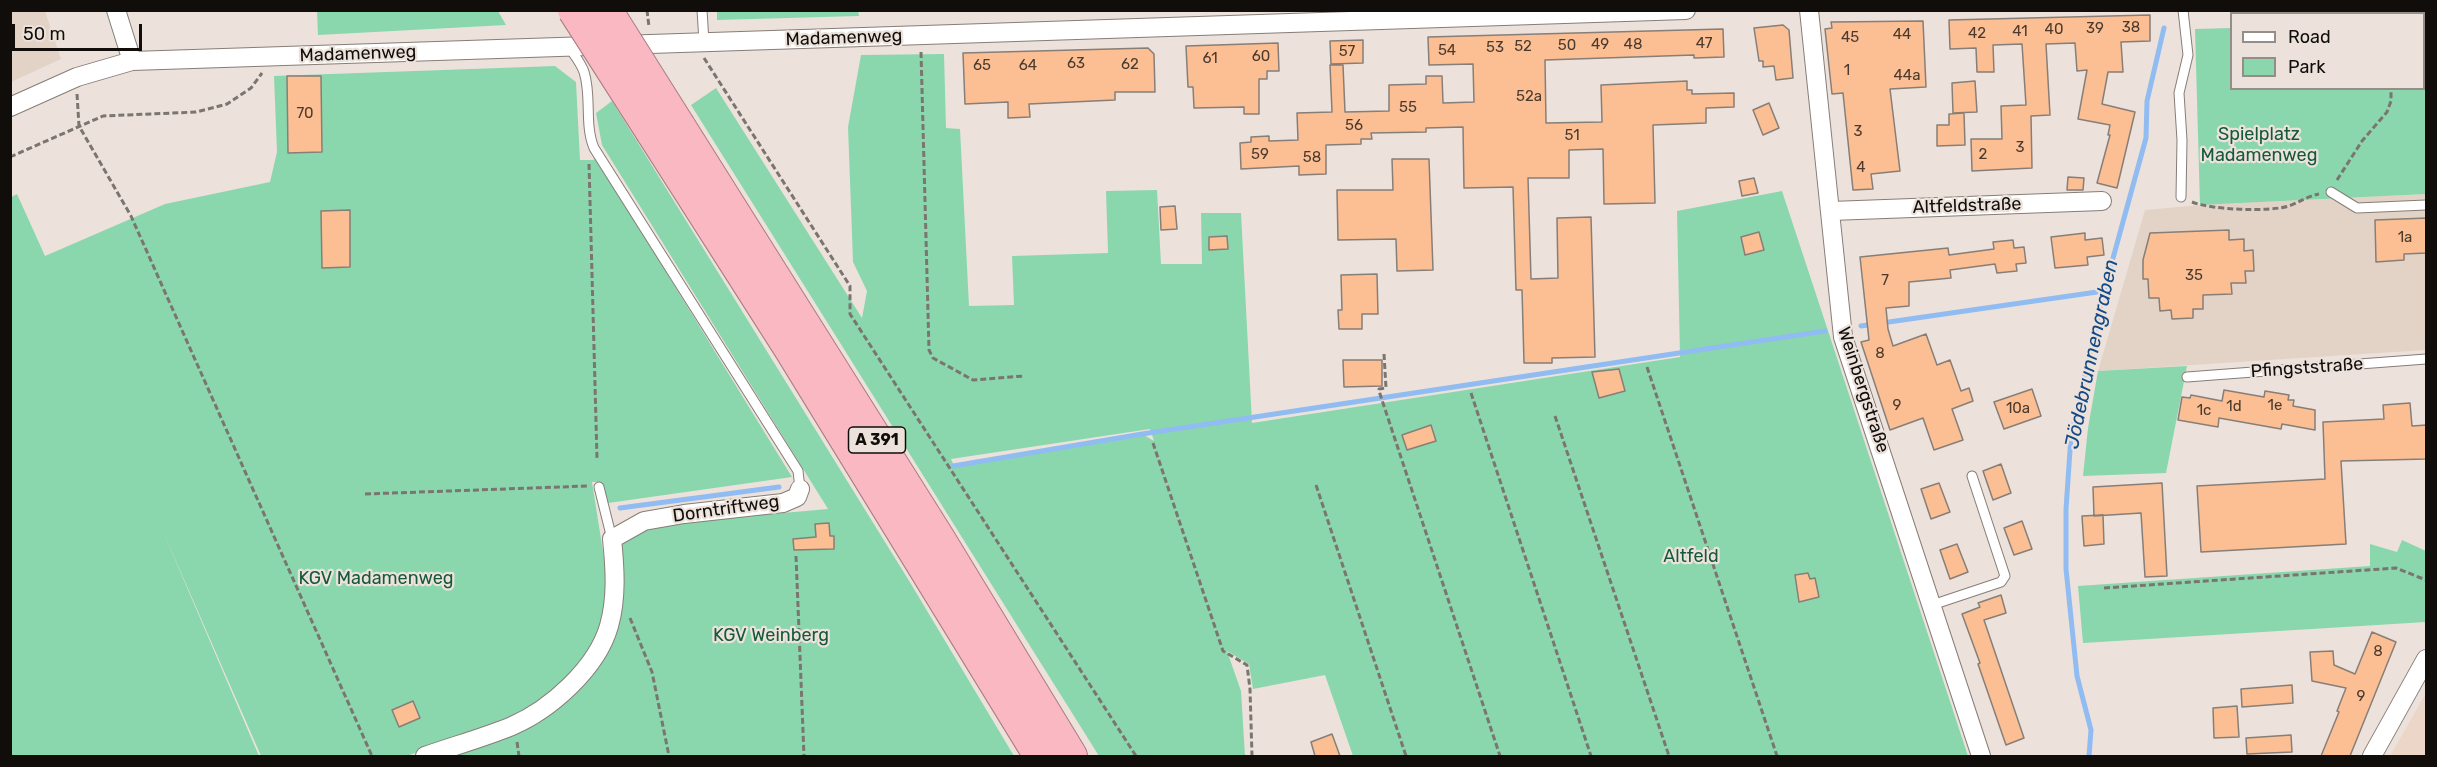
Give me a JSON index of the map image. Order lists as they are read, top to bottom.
{
  "streets": {
    "highway": ["A 391"],
    "street": [
      "Madamenweg",
      "Altfeldstraße",
      "Weinbergstraße",
      "Dorntriftweg"
    ],
    "lane": ["Pfingststraße"]
  },
  "crossings": [
    ["Madamenweg", "Dorntriftweg"],
    ["Altfeldstraße", "Weinbergstraße"]
  ],
  "water": ["Jödebrunnengraben"],
  "parks": [
    "Spielplatz Madamenweg",
    "Altfeld",
    "KGV Madamenweg",
    "KGV Weinberg"
  ],
  "house_numbers": [
    "38",
    "39",
    "40",
    "41",
    "42",
    "44",
    "45",
    "47",
    "49",
    "48",
    "50",
    "52",
    "53",
    "54",
    "57",
    "60",
    "61",
    "63",
    "62",
    "65",
    "64",
    "1",
    "44a",
    "52a",
    "55",
    "70",
    "56",
    "3",
    "51",
    "3",
    "59",
    "2",
    "58",
    "4",
    "1a",
    "35",
    "7",
    "8",
    "9",
    "1e",
    "1d",
    "10a",
    "1c",
    "8",
    "9"
  ],
  "legend": ["Road", "Park"],
  "scale_bar": "50 m"
}
